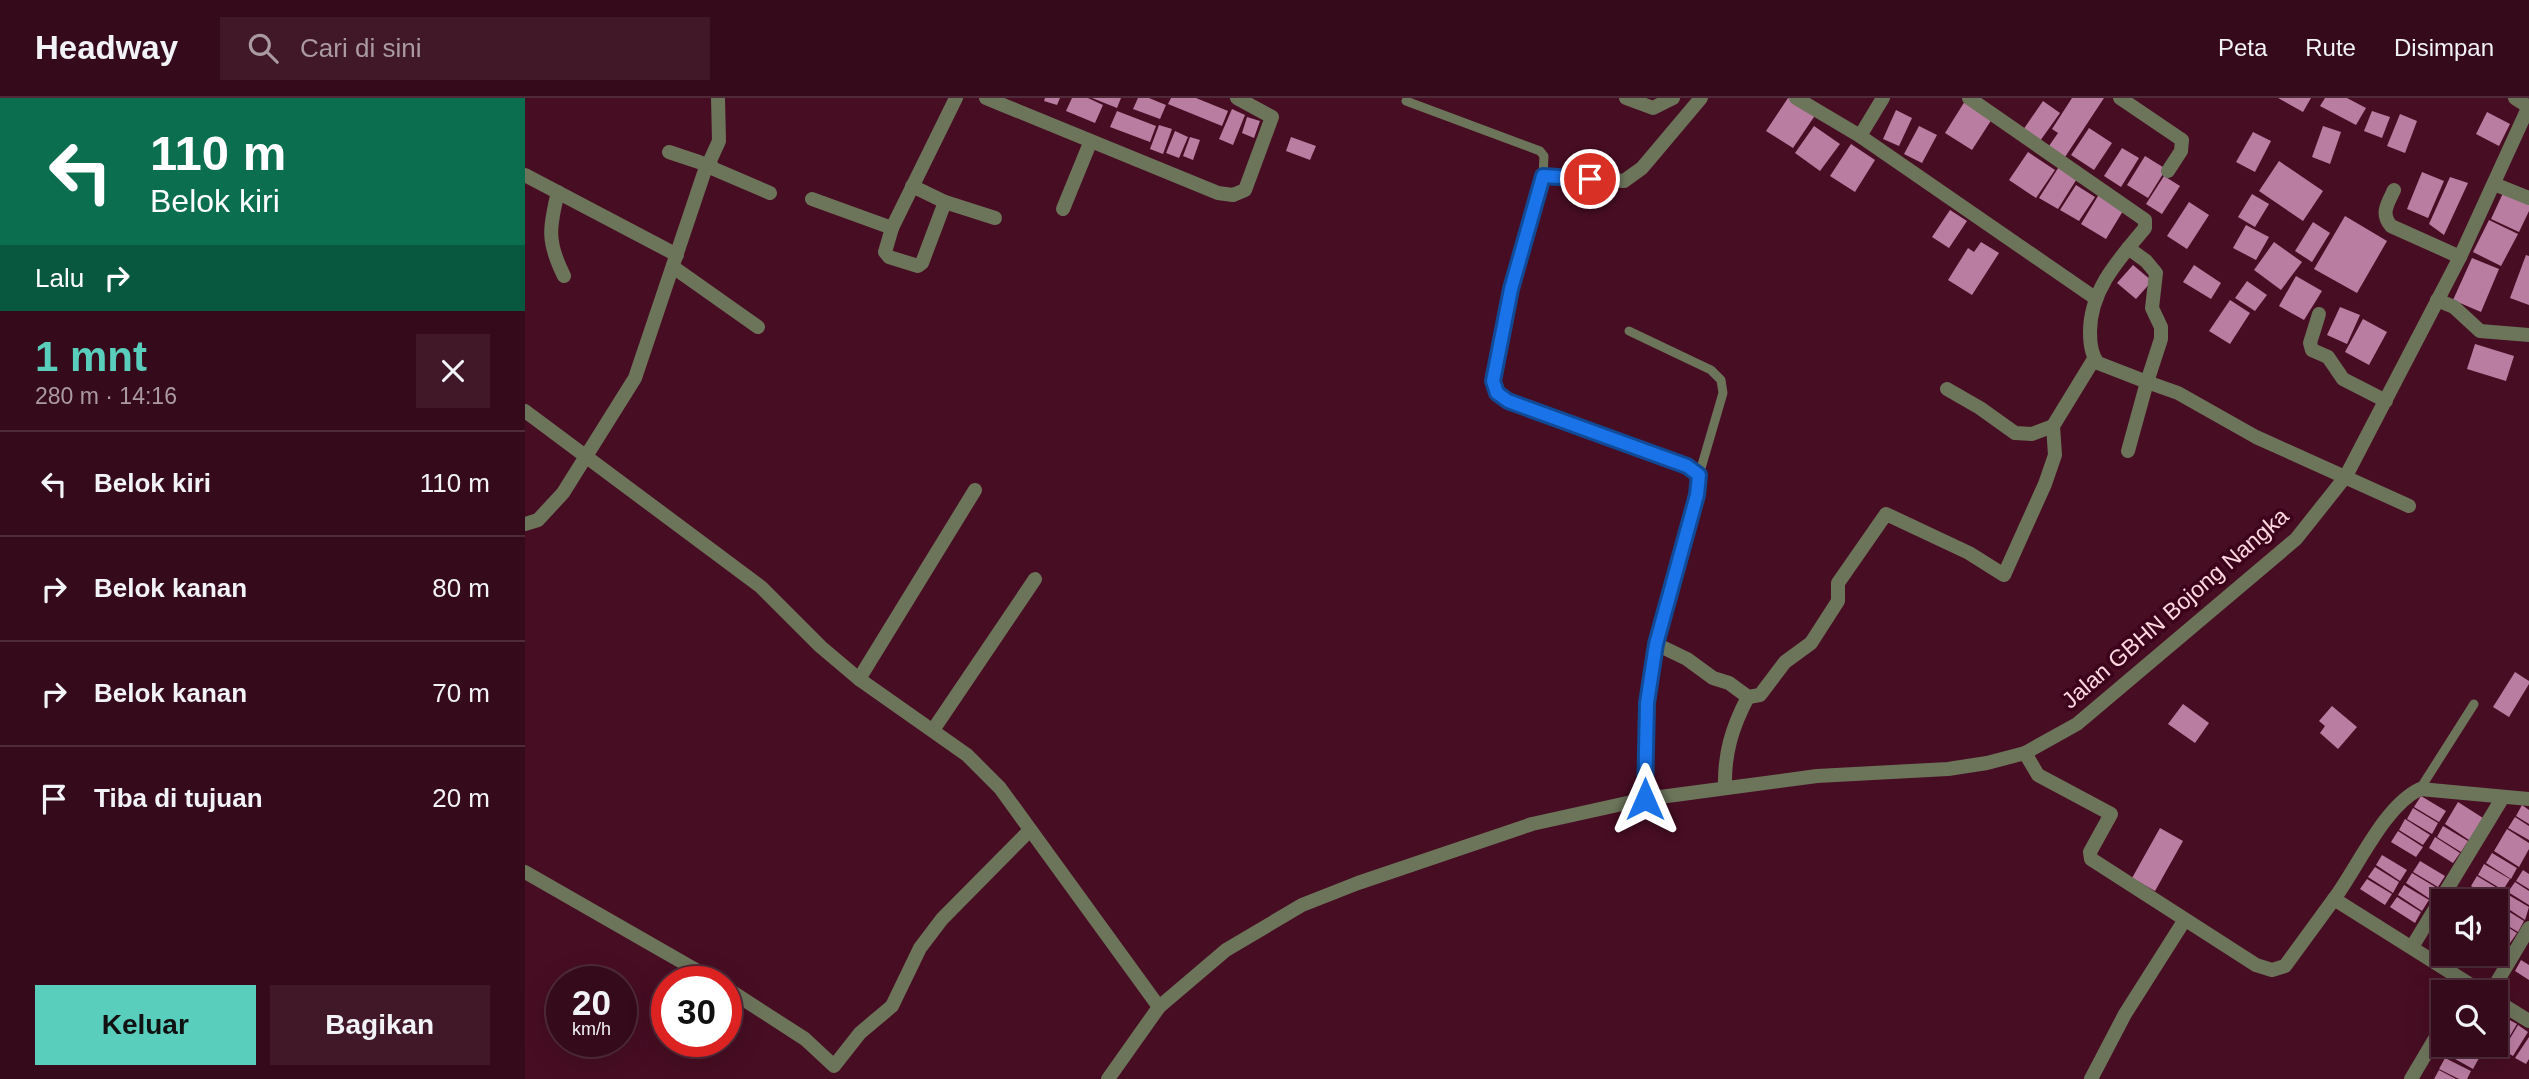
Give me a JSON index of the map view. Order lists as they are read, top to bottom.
{
  "streets": {
    "street": ["Jalan GBHN Bojong Nangka"]
  },
  "page": {
    "header": "Headway",
    "search": "Cari di sini",
    "nav": ["Peta", "Rute", "Disimpan"],
    "turn": ["110 m", "Belok kiri"],
    "then": "Lalu",
    "heading": ["1 mnt", "280 m · 14:16"],
    "list": [
      {
        "name": "Belok kiri",
        "value": "110 m"
      },
      {
        "name": "Belok kanan",
        "value": "80 m"
      },
      {
        "name": "Belok kanan",
        "value": "70 m"
      },
      {
        "name": "Tiba di tujuan",
        "value": "20 m"
      }
    ],
    "speed": "20 km/h",
    "limit": "30",
    "buttons": ["Keluar", "Bagikan"]
  }
}
